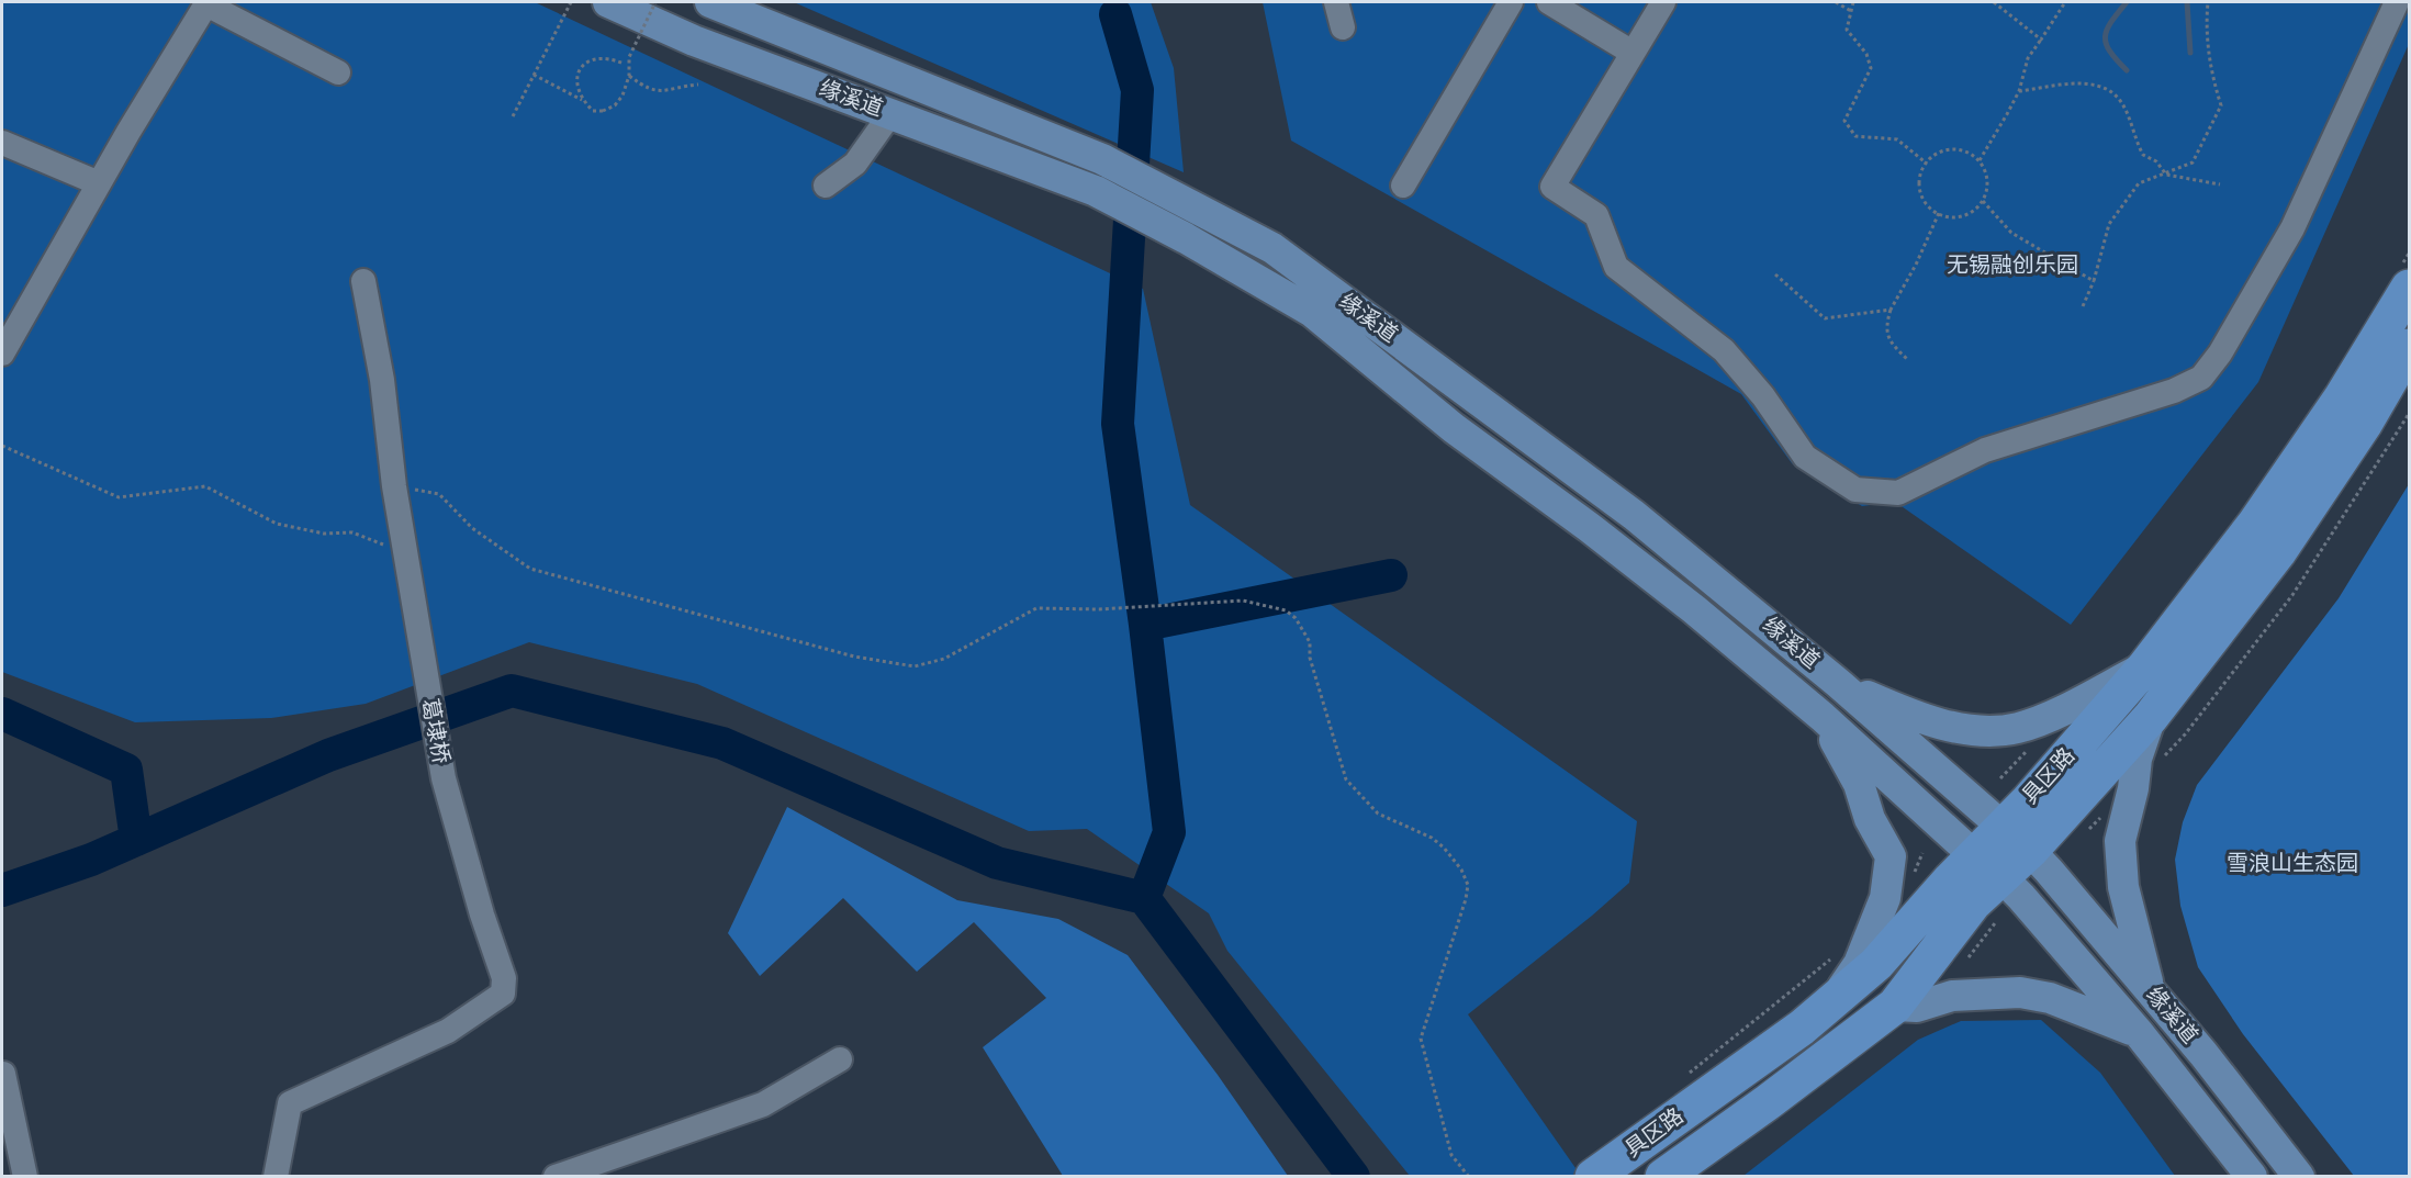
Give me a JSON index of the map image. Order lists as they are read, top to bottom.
{
  "streets": {
    "highway": ["具区路"],
    "main road": ["缘溪道"],
    "street": ["葛埭桥"]
  },
  "crossings": [
    ["缘溪道", "具区路"]
  ],
  "parks": ["无锡融创乐园", "雪浪山生态园"]
}
